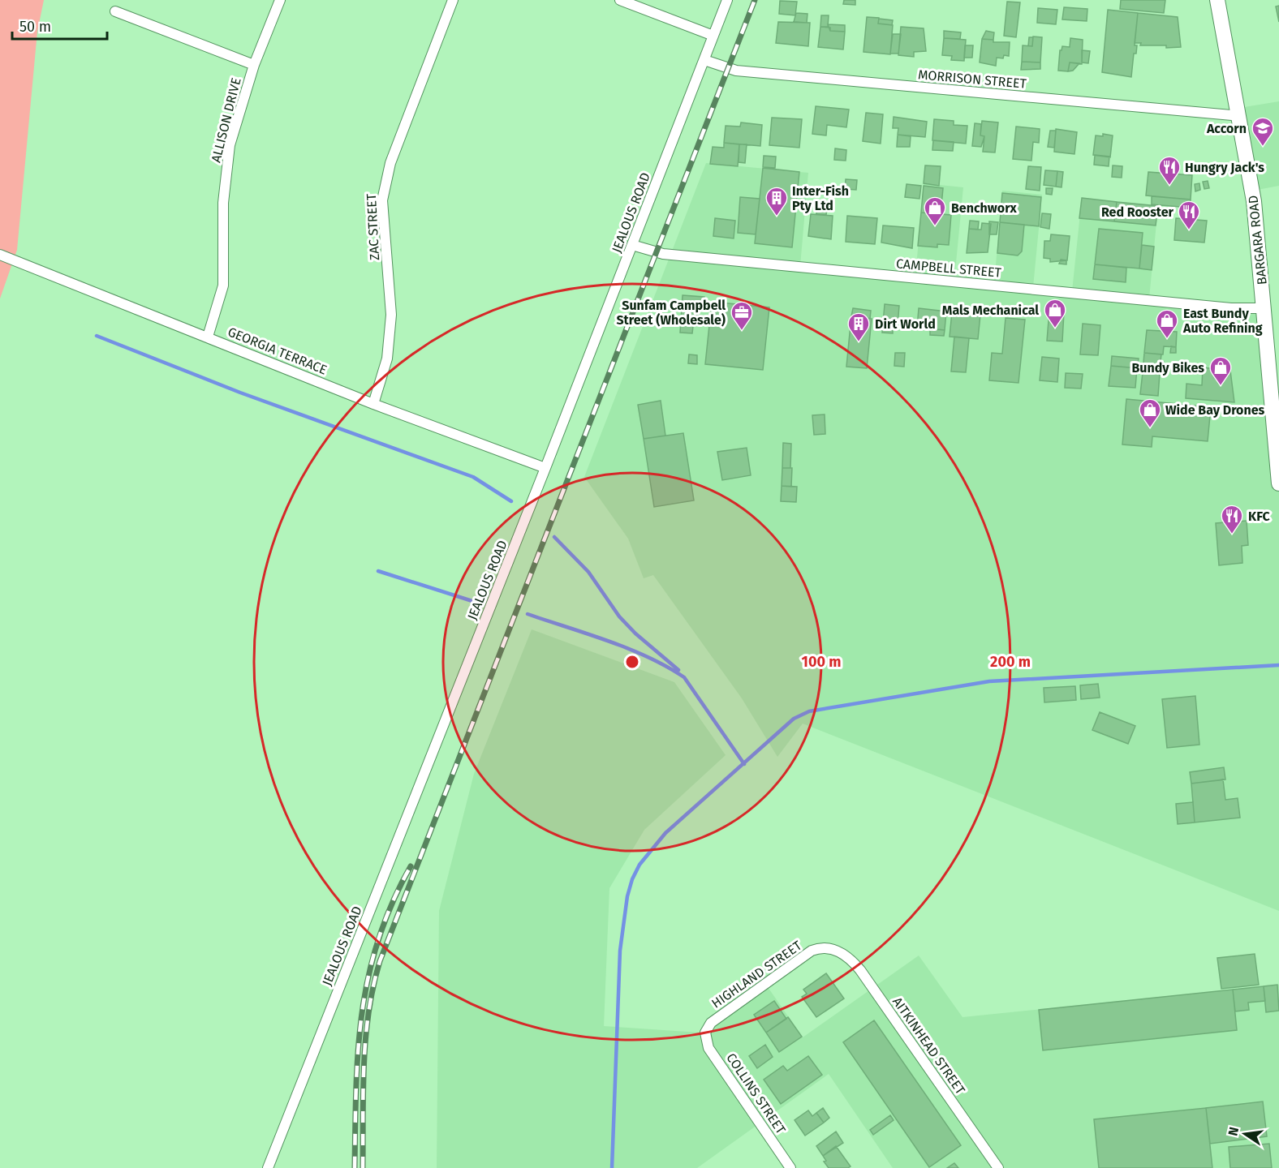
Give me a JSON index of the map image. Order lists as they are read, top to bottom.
{
  "streets": {
    "main road": ["BARGARA ROAD"],
    "street": [
      "MORRISON STREET",
      "ALLISON DRIVE",
      "JEALOUS ROAD",
      "ZAC STREET",
      "CAMPBELL STREET",
      "GEORGIA TERRACE",
      "HIGHLAND STREET",
      "AITKINHEAD STREET",
      "COLLINS STREET"
    ]
  },
  "crossings": [
    ["MORRISON STREET", "JEALOUS ROAD"],
    ["MORRISON STREET", "BARGARA ROAD"],
    ["ALLISON DRIVE", "GEORGIA TERRACE"],
    ["JEALOUS ROAD", "CAMPBELL STREET"],
    ["JEALOUS ROAD", "GEORGIA TERRACE"],
    ["ZAC STREET", "GEORGIA TERRACE"],
    ["BARGARA ROAD", "CAMPBELL STREET"],
    ["HIGHLAND STREET", "AITKINHEAD STREET"],
    ["HIGHLAND STREET", "COLLINS STREET"]
  ],
  "places": {
    "school or university": ["Accorn"],
    "restaurant": ["Hungry Jack's", "Red Rooster", "KFC"],
    "building": ["Inter-Fish Pty Ltd", "Dirt World"],
    "shop": [
      "Benchworx",
      "Mals Mechanical",
      "East Bundy Auto Refining",
      "Bundy Bikes",
      "Wide Bay Drones"
    ],
    "office": ["Sunfam Campbell Street (Wholesale)"]
  },
  "scale_bar": "50 m",
  "north": "left",
  "rings": ["100 m", "200 m"]
}
